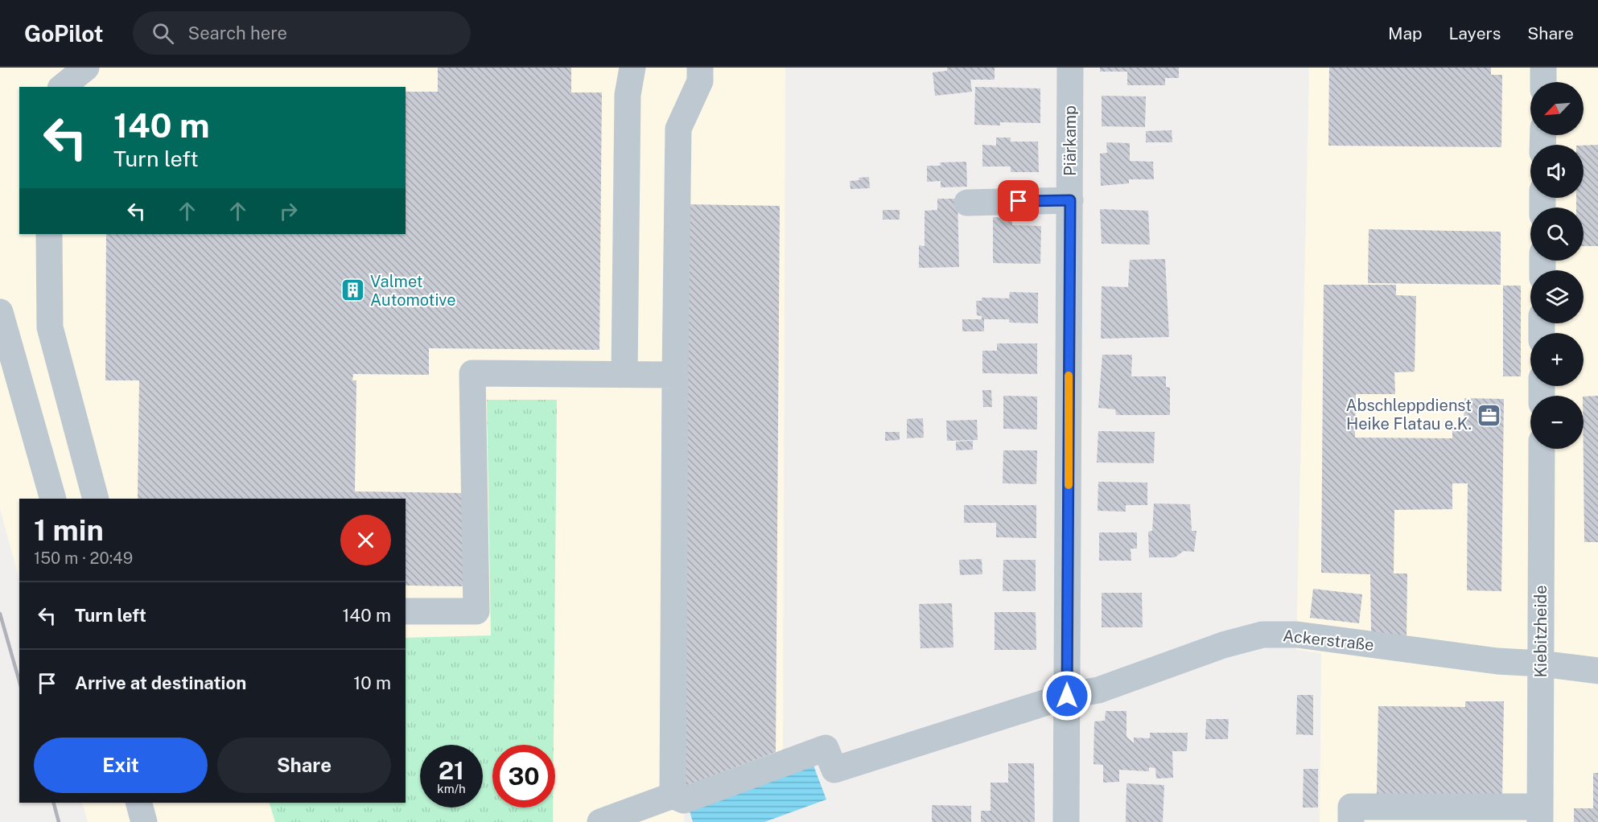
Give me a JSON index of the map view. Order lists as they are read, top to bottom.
{
  "streets": {
    "street": ["Piärkamp", "Kiebitzheide", "Ackerstraße"]
  },
  "crossings": [
    ["Piärkamp", "Ackerstraße"],
    ["Kiebitzheide", "Ackerstraße"]
  ],
  "places": {
    "building": ["Valmet Automotive"],
    "office": ["Abschleppdienst Heike Flatau e.K."]
  },
  "north": "bottom left",
  "page": {
    "header": "GoPilot",
    "search": "Search here",
    "nav": ["Map", "Layers", "Share"],
    "map_buttons": ["+", "−"],
    "turn": ["140 m", "Turn left"],
    "heading": ["1 min", "150 m · 20:49"],
    "list": [
      {
        "name": "Turn left",
        "value": "140 m"
      },
      {
        "name": "Arrive at destination",
        "value": "10 m"
      }
    ],
    "buttons": ["Exit", "Share"],
    "speed": "21 km/h",
    "limit": "30"
  }
}
